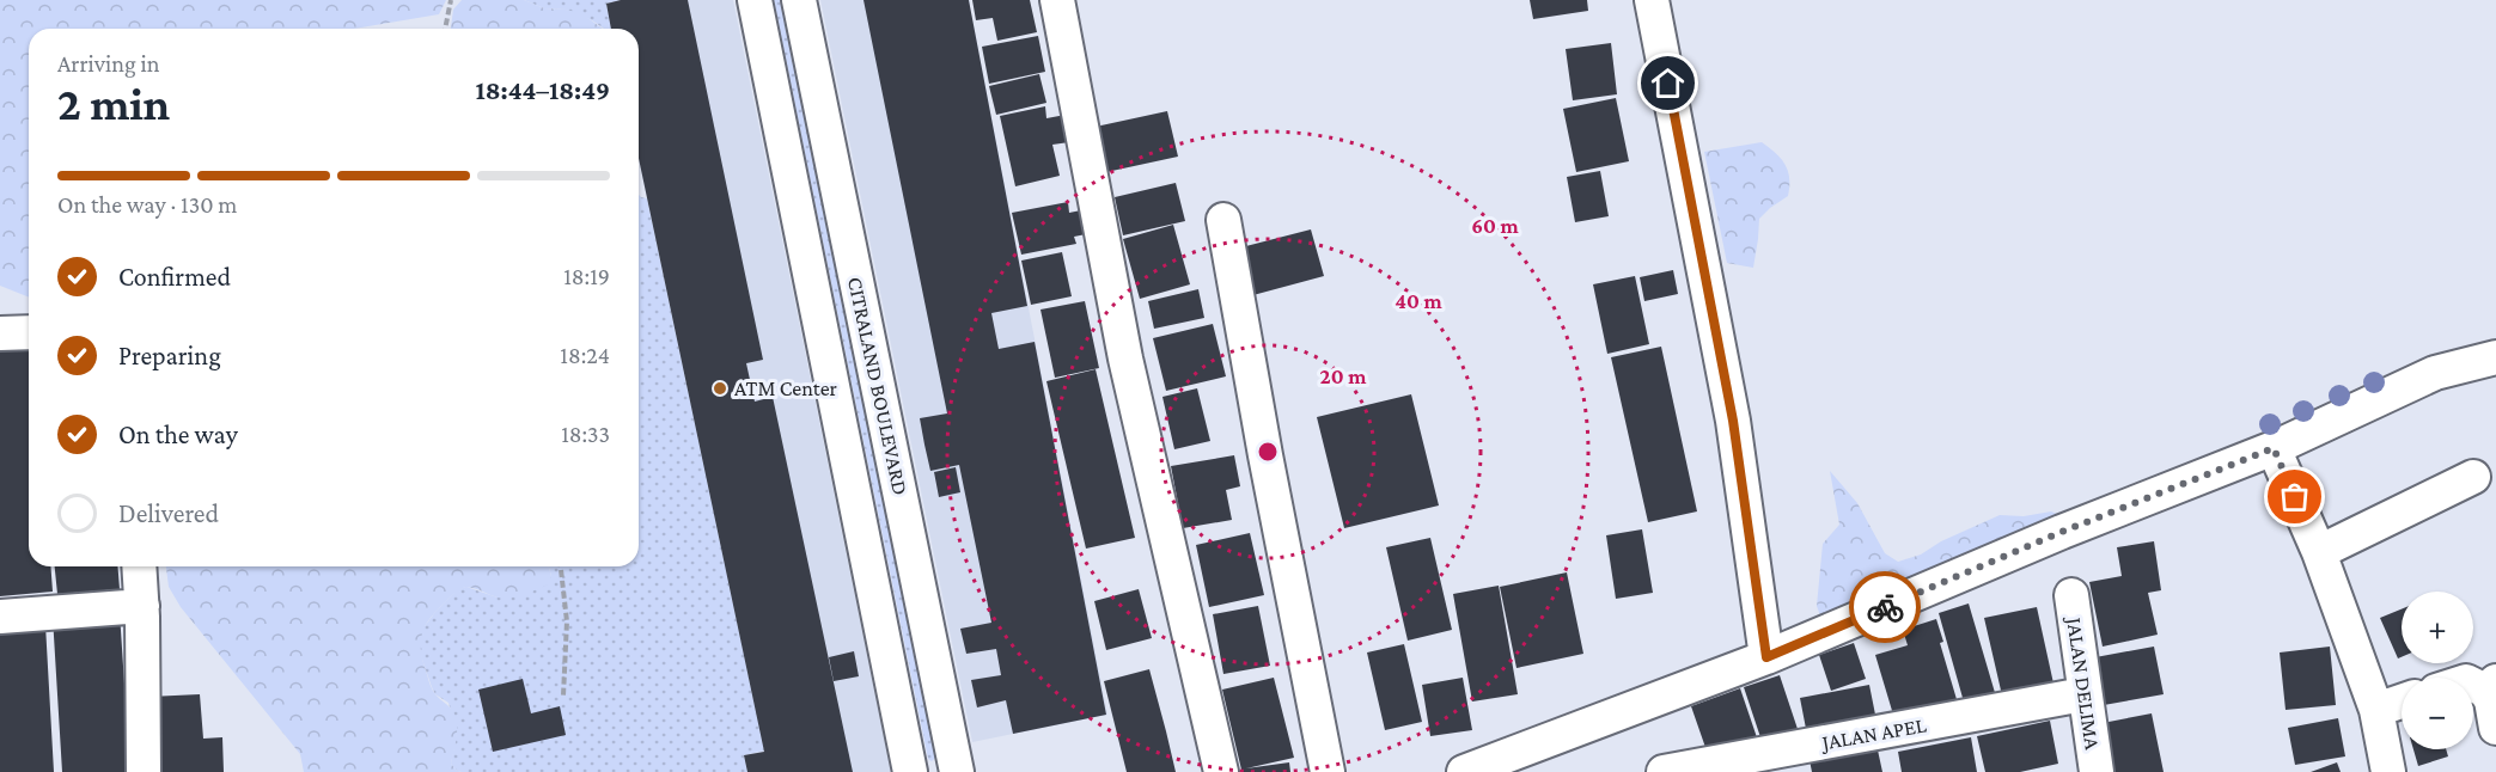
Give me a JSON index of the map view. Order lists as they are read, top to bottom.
{
  "streets": {
    "street": ["CITRALAND BOULEVARD", "JALAN DELIMA", "JALAN APEL"]
  },
  "crossings": [
    ["JALAN DELIMA", "JALAN APEL"]
  ],
  "places": ["ATM Center"],
  "page": {
    "heading": ["2 min", "Arriving in", "18:44–18:49"],
    "bar": "On the way · 130 m",
    "list": [
      ["Confirmed", "18:19"],
      ["Preparing", "18:24"],
      ["On the way", "18:33"],
      "Delivered"
    ],
    "map_buttons": ["+", "−"]
  },
  "rings": ["60 m", "40 m", "20 m"]
}
